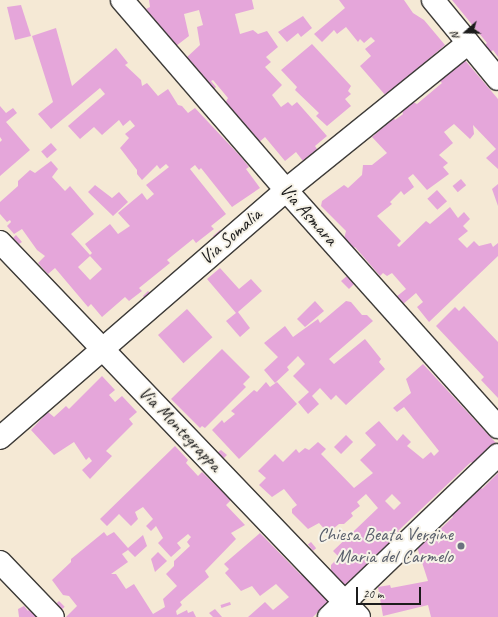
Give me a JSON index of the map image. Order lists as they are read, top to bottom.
{
  "streets": {
    "street": ["Via Asmara", "Via Somalia", "Via Montegrappa"]
  },
  "crossings": [
    ["Via Asmara", "Via Somalia"],
    ["Via Somalia", "Via Montegrappa"]
  ],
  "places": ["Chiesa Beata Vergine Maria del Carmelo"],
  "scale_bar": "20 m",
  "north": "left"
}
